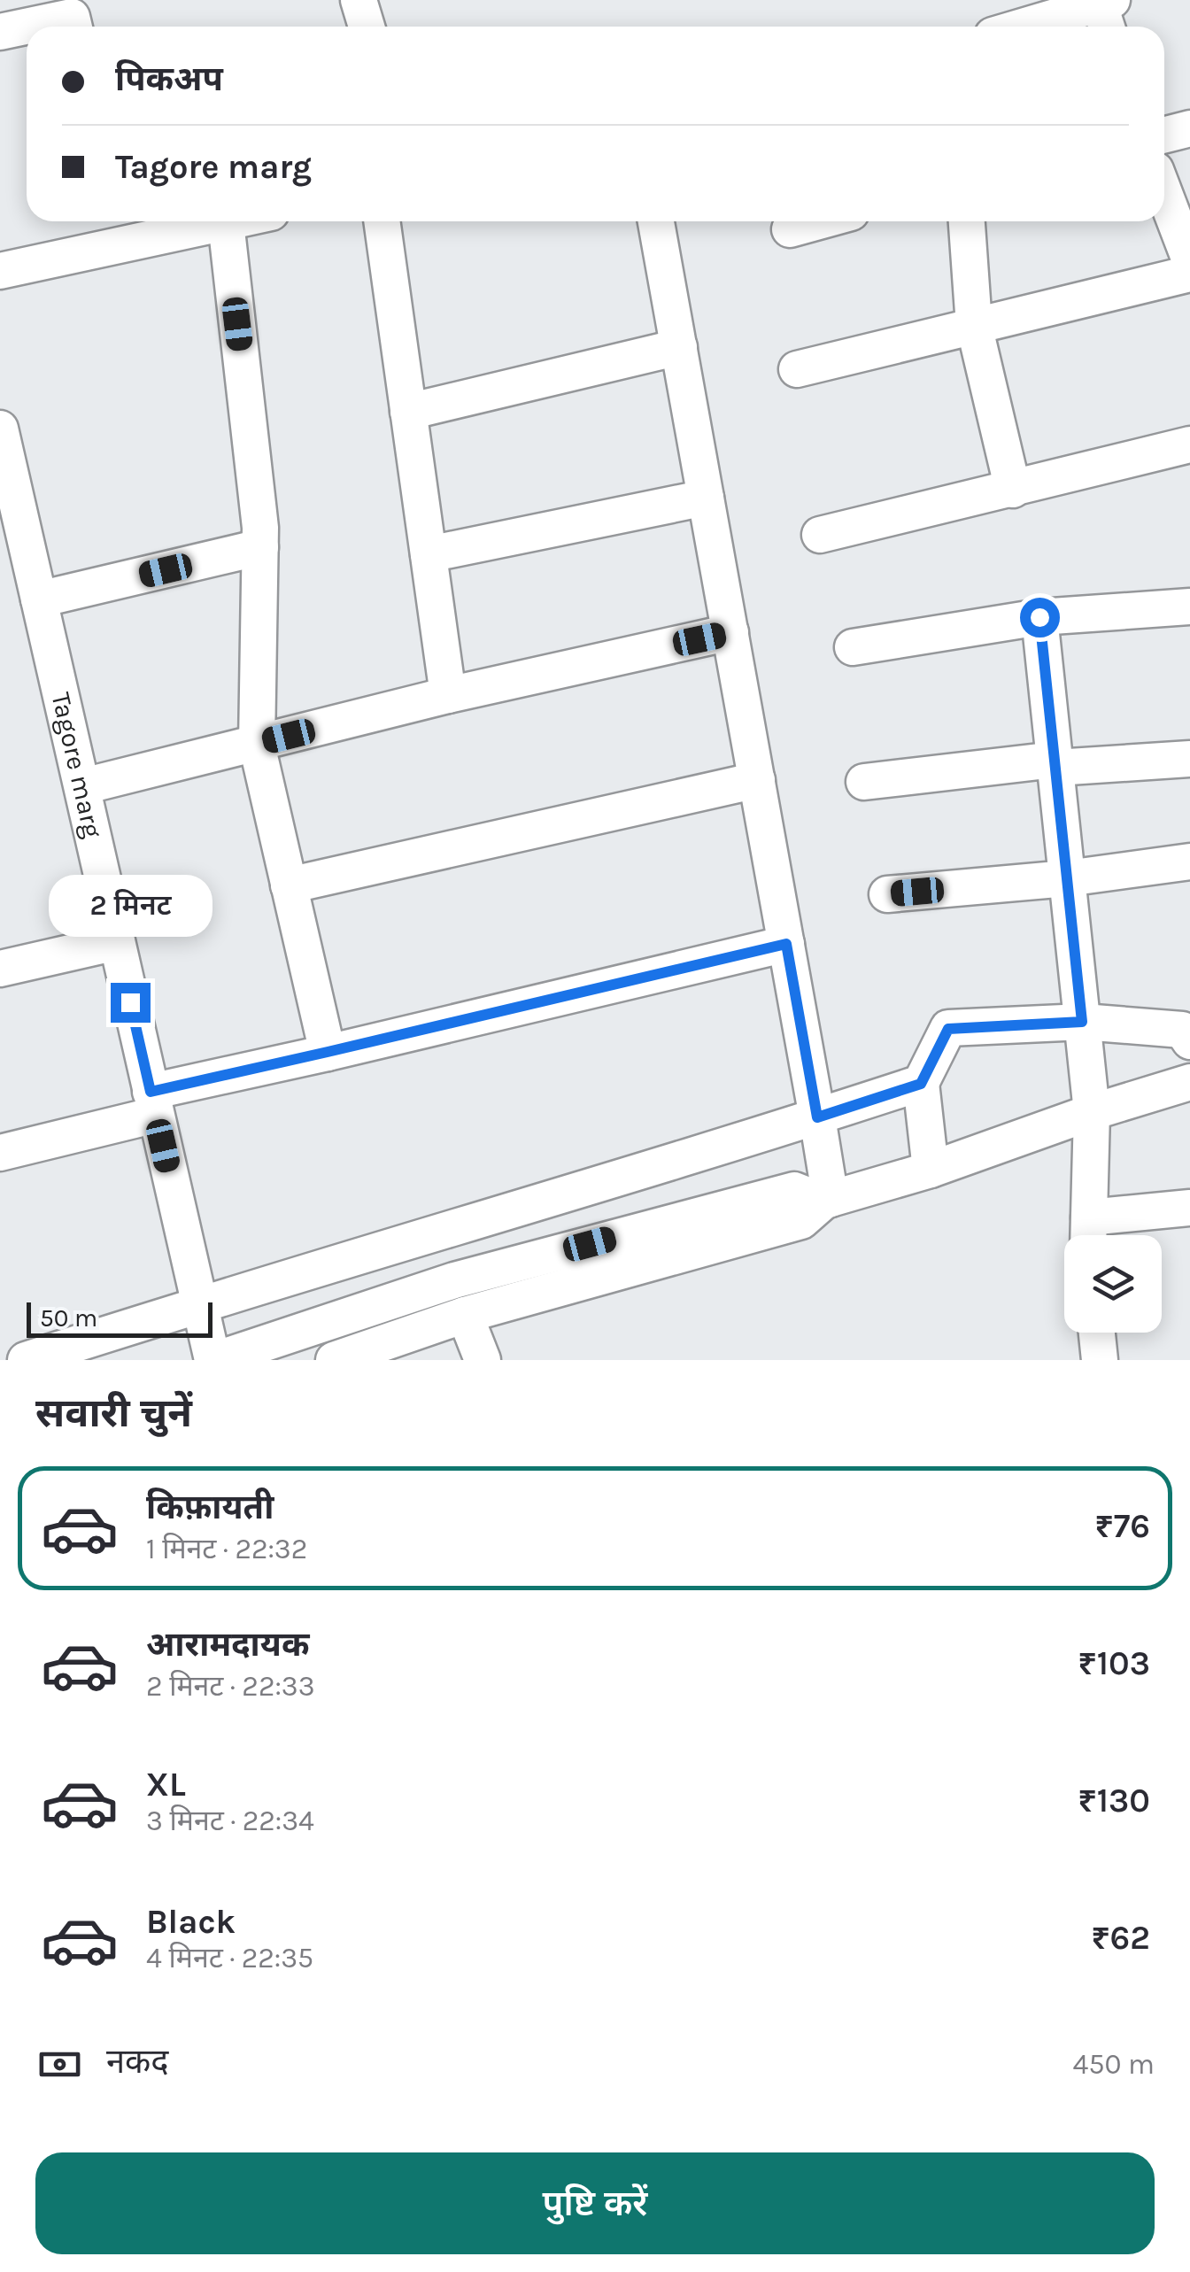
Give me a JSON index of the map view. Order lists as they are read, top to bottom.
{
  "streets": {
    "street": ["Tagore marg"]
  },
  "scale_bar": "50 m",
  "page": {
    "banner": ["पिकअप", "Tagore marg"],
    "bubble": "2 मिनट",
    "scale": "50 m",
    "heading": "सवारी चुनें",
    "list": [
      {
        "name": "किफ़ायती",
        "note": "1 मिनट · 22:32",
        "value": "₹76"
      },
      {
        "name": "आरामदायक",
        "note": "2 मिनट · 22:33",
        "value": "₹103"
      },
      {
        "name": "XL",
        "note": "3 मिनट · 22:34",
        "value": "₹130"
      },
      {
        "name": "Black",
        "note": "4 मिनट · 22:35",
        "value": "₹62"
      }
    ],
    "pay": ["नकद", "450 m"],
    "buttons": "पुष्टि करें"
  }
}
